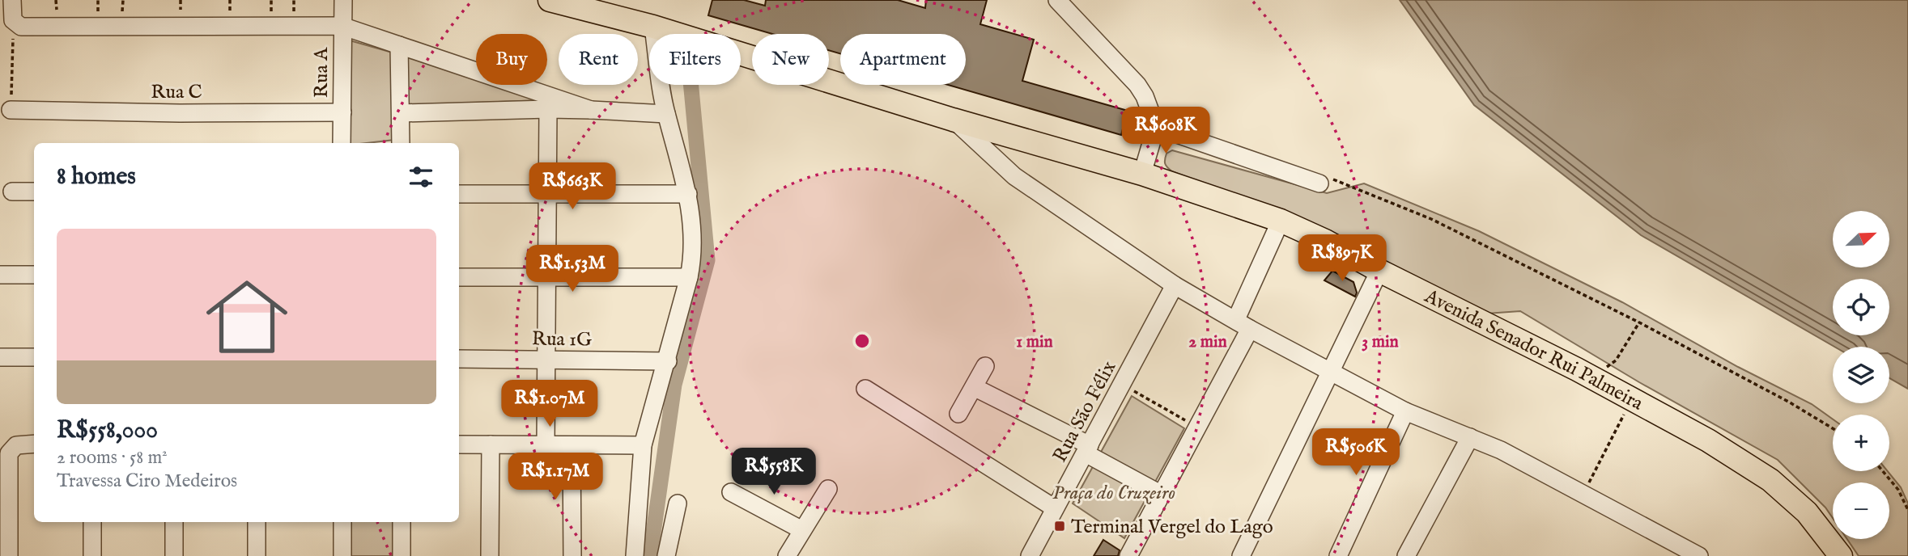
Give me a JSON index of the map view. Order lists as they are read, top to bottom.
{
  "streets": {
    "main road": ["Avenida Senador Rui Palmeira"],
    "street": [
      "Rua A",
      "Rua C",
      "Rua 1G",
      "Rua São Félix"
    ]
  },
  "crossings": [
    ["Rua A", "Rua C"]
  ],
  "parks": ["Praça do Cruzeiro"],
  "places": {
    "transit": ["Terminal Vergel do Lago"]
  },
  "north": "top right",
  "page": {
    "chip": [
      "Buy",
      "Rent",
      "Filters",
      "New",
      "Apartment"
    ],
    "price": [
      "R$608K",
      "R$663K",
      "R$897K",
      "R$1.53M",
      "R$1.07M",
      "R$506K",
      "R$558K",
      "R$1.17M"
    ],
    "heading": "8 homes",
    "map_buttons": ["+", "−"],
    "list": [
      {
        "name": "R$558,000",
        "note": "2 rooms · 58 m² · Travessa Ciro Medeiros"
      }
    ]
  },
  "rings": ["1 min", "2 min", "3 min"]
}
